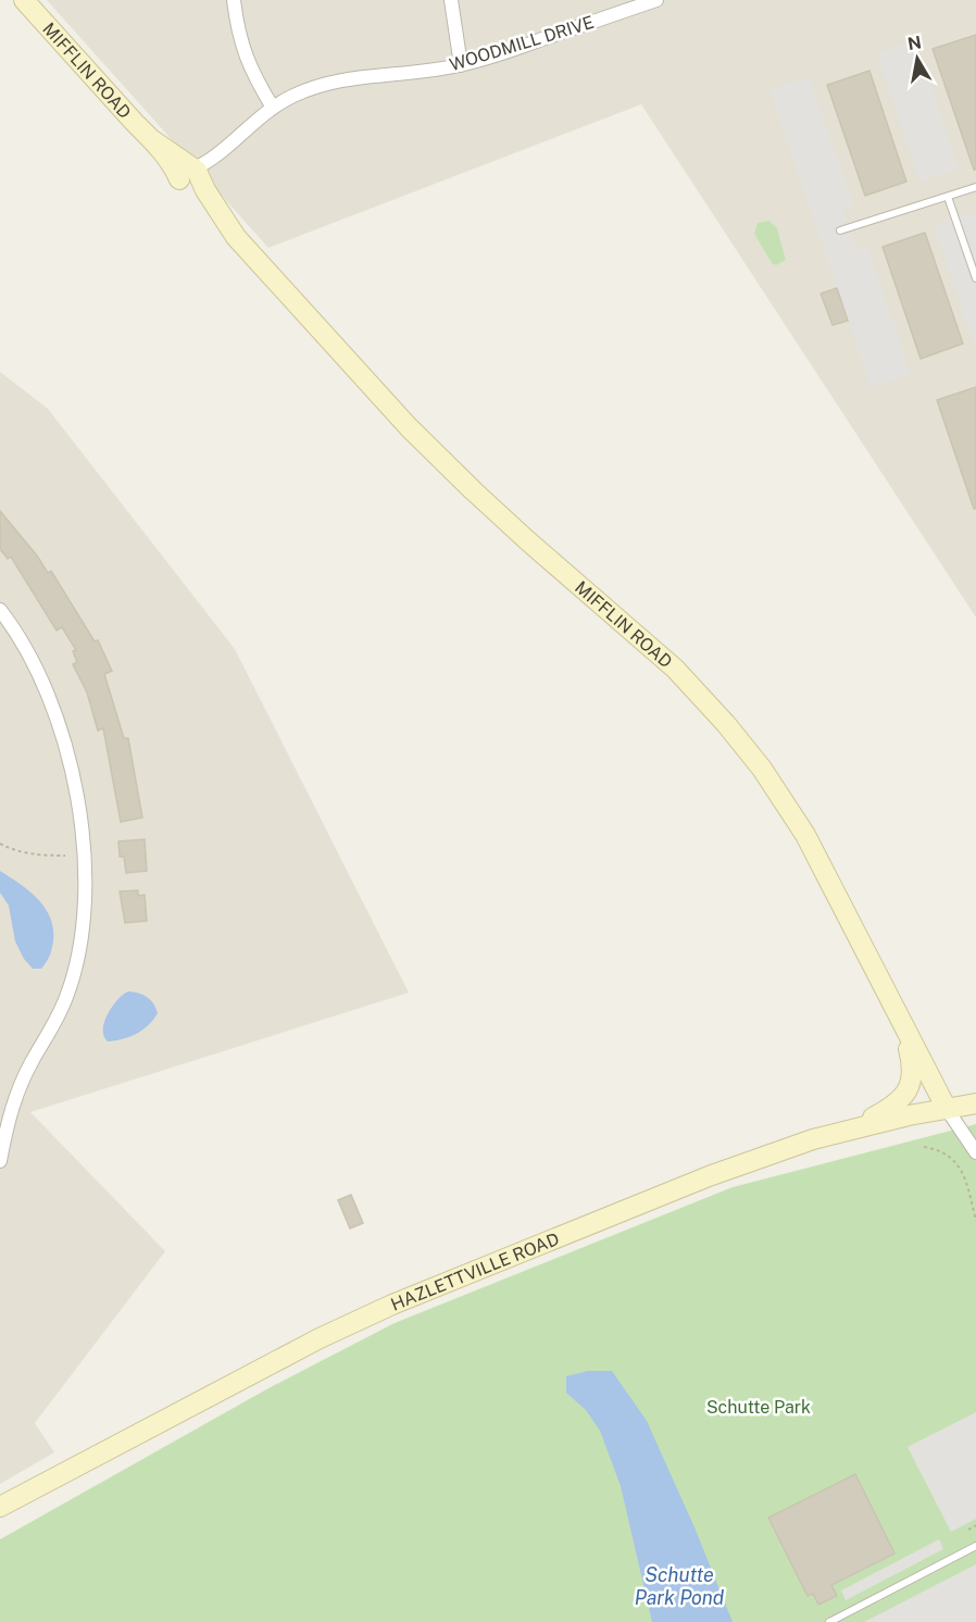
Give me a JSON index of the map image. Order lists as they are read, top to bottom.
{
  "streets": {
    "main road": ["MIFFLIN ROAD", "HAZLETTVILLE ROAD"],
    "street": ["WOODMILL DRIVE"]
  },
  "crossings": [
    ["WOODMILL DRIVE", "MIFFLIN ROAD"],
    ["MIFFLIN ROAD", "HAZLETTVILLE ROAD"]
  ],
  "water": ["Schutte Park Pond"],
  "parks": ["Schutte Park"],
  "north": "top"
}
